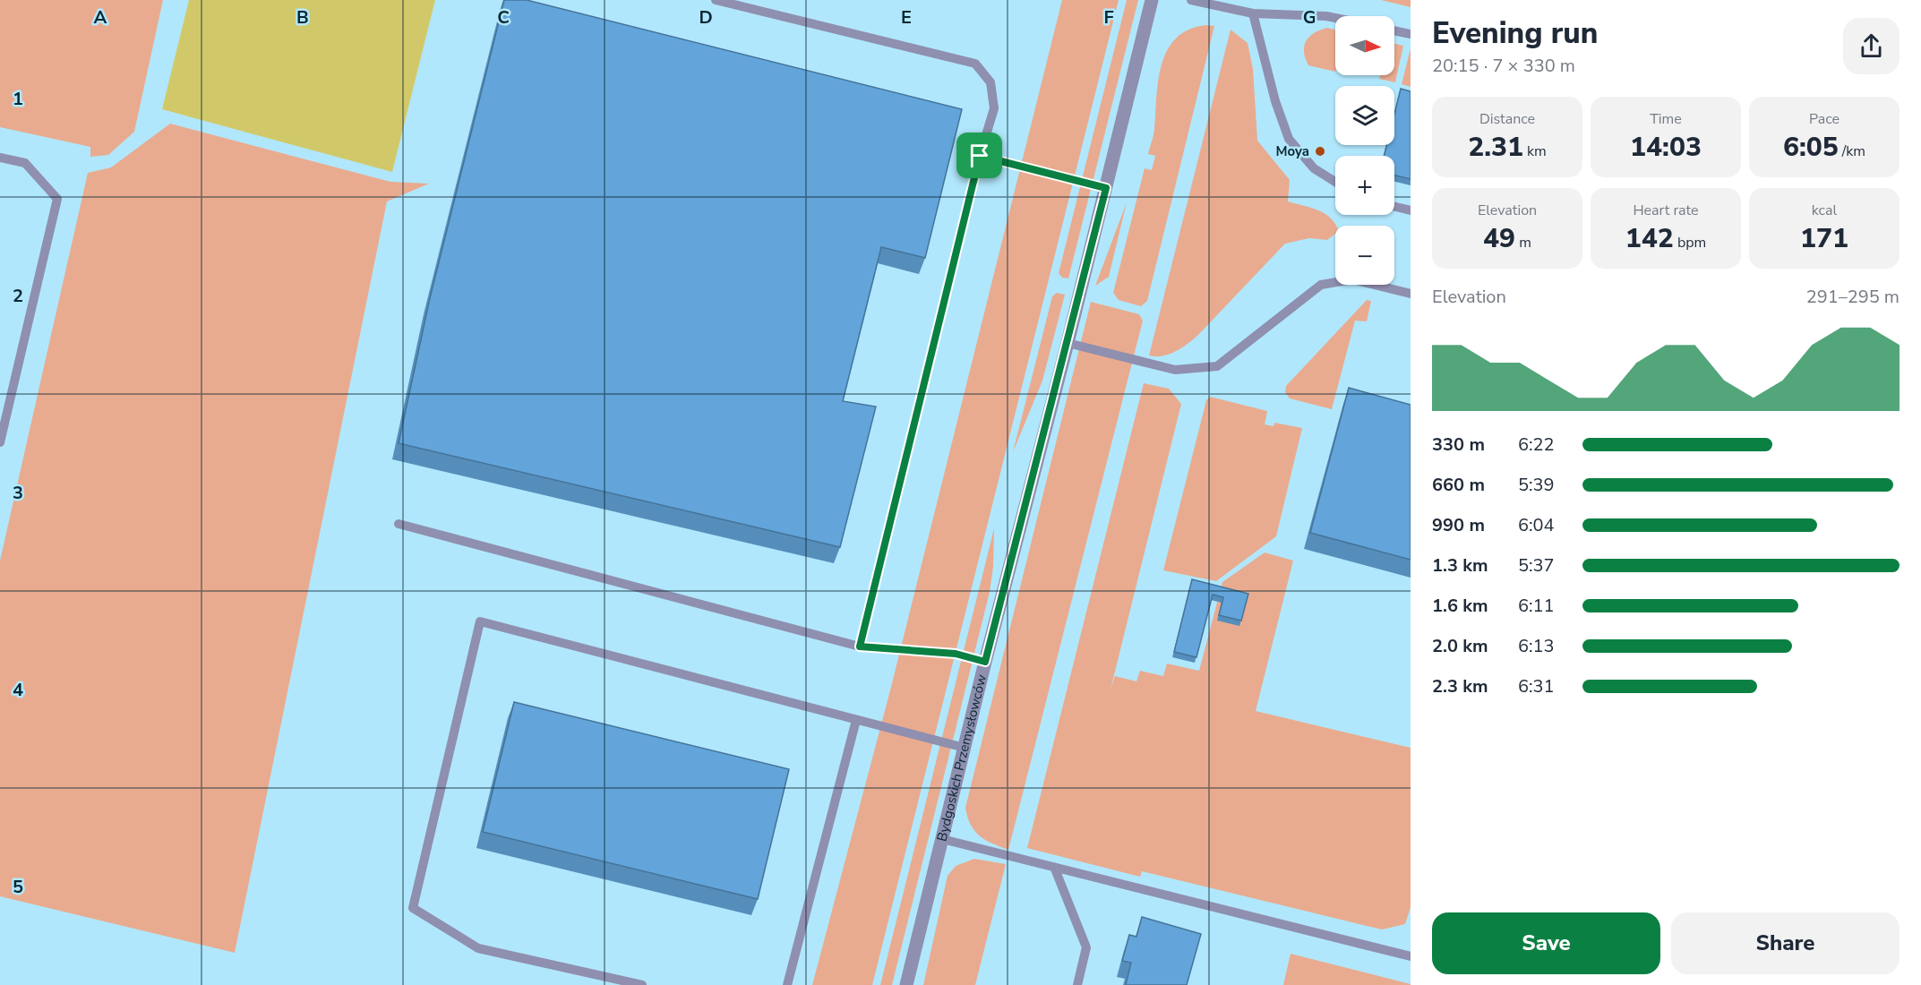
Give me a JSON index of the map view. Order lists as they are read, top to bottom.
{
  "streets": {
    "street": ["Bydgoskich Przemysłowców"]
  },
  "places": ["Moya"],
  "north": "right",
  "page": {
    "heading": ["Evening run", "20:15 · 7 × 330 m"],
    "map_buttons": ["+", "−"],
    "stats": [
      ["Distance", "2.31 km"],
      ["Time", "14:03"],
      ["Pace", "6:05 /km"],
      ["Elevation", "49 m"],
      ["Heart rate", "142 bpm"],
      ["kcal", "171"]
    ],
    "chart": ["Elevation", "291–295 m"],
    "list": [
      {
        "name": "330 m",
        "note": "6:22"
      },
      {
        "name": "660 m",
        "note": "5:39"
      },
      {
        "name": "990 m",
        "note": "6:04"
      },
      {
        "name": "1.3 km",
        "note": "5:37"
      },
      {
        "name": "1.6 km",
        "note": "6:11"
      },
      {
        "name": "2.0 km",
        "note": "6:13"
      },
      {
        "name": "2.3 km",
        "note": "6:31"
      }
    ],
    "buttons": ["Save", "Share"]
  },
  "grid": {
    "columns": [
      "A",
      "B",
      "C",
      "D",
      "E",
      "F",
      "G"
    ],
    "rows": [
      "1",
      "2",
      "3",
      "4",
      "5"
    ]
  }
}
